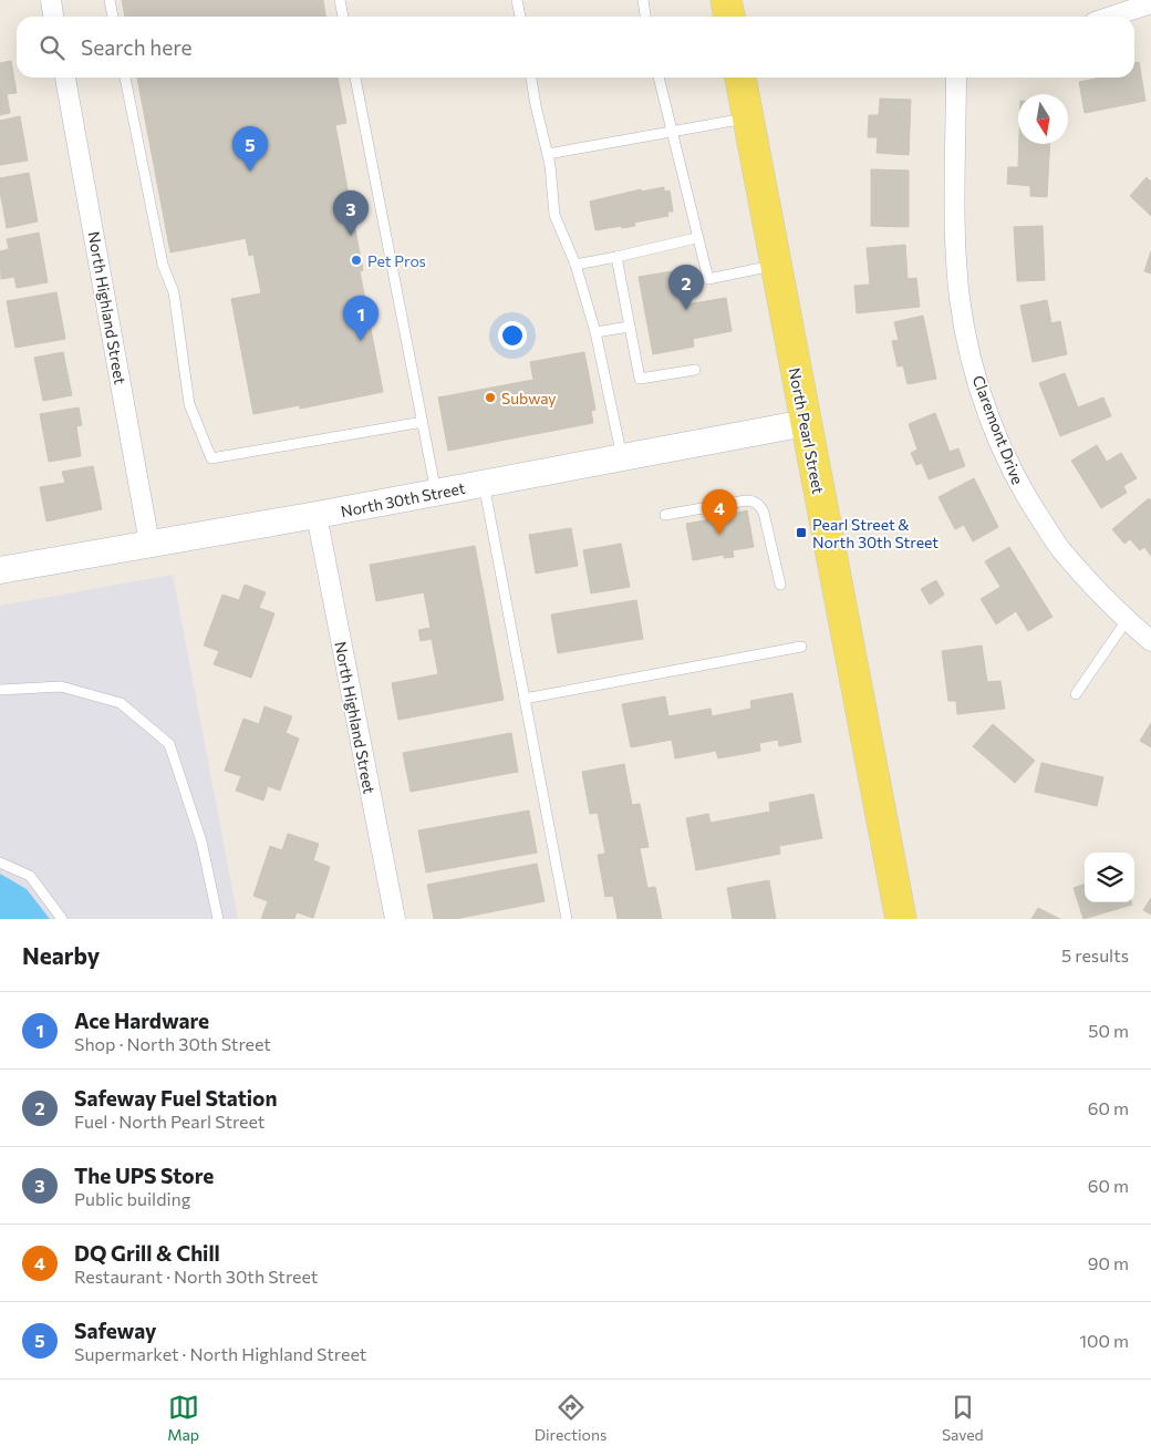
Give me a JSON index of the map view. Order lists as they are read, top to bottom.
{
  "streets": {
    "main road": ["North Pearl Street", "North 30th Street"],
    "street": ["North Highland Street", "Claremont Drive"]
  },
  "crossings": [
    ["North Highland Street", "North 30th Street"],
    ["North Pearl Street", "North 30th Street"]
  ],
  "places": {
    "other": ["Pet Pros", "Subway"],
    "transit": ["Pearl Street & North 30th Street"]
  },
  "north": "bottom",
  "page": {
    "search": "Search here",
    "pins": [
      "5",
      "3",
      "2",
      "1",
      "4"
    ],
    "heading": ["Nearby", "5 results"],
    "list": [
      {
        "mark": "1",
        "name": "Ace Hardware",
        "note": "Shop · North 30th Street",
        "value": "50 m"
      },
      {
        "mark": "2",
        "name": "Safeway Fuel Station",
        "note": "Fuel · North Pearl Street",
        "value": "60 m"
      },
      {
        "mark": "3",
        "name": "The UPS Store",
        "note": "Public building",
        "value": "60 m"
      },
      {
        "mark": "4",
        "name": "DQ Grill & Chill",
        "note": "Restaurant · North 30th Street",
        "value": "90 m"
      },
      {
        "mark": "5",
        "name": "Safeway",
        "note": "Supermarket · North Highland Street",
        "value": "100 m"
      }
    ],
    "nav": ["Map", "Directions", "Saved"]
  }
}
